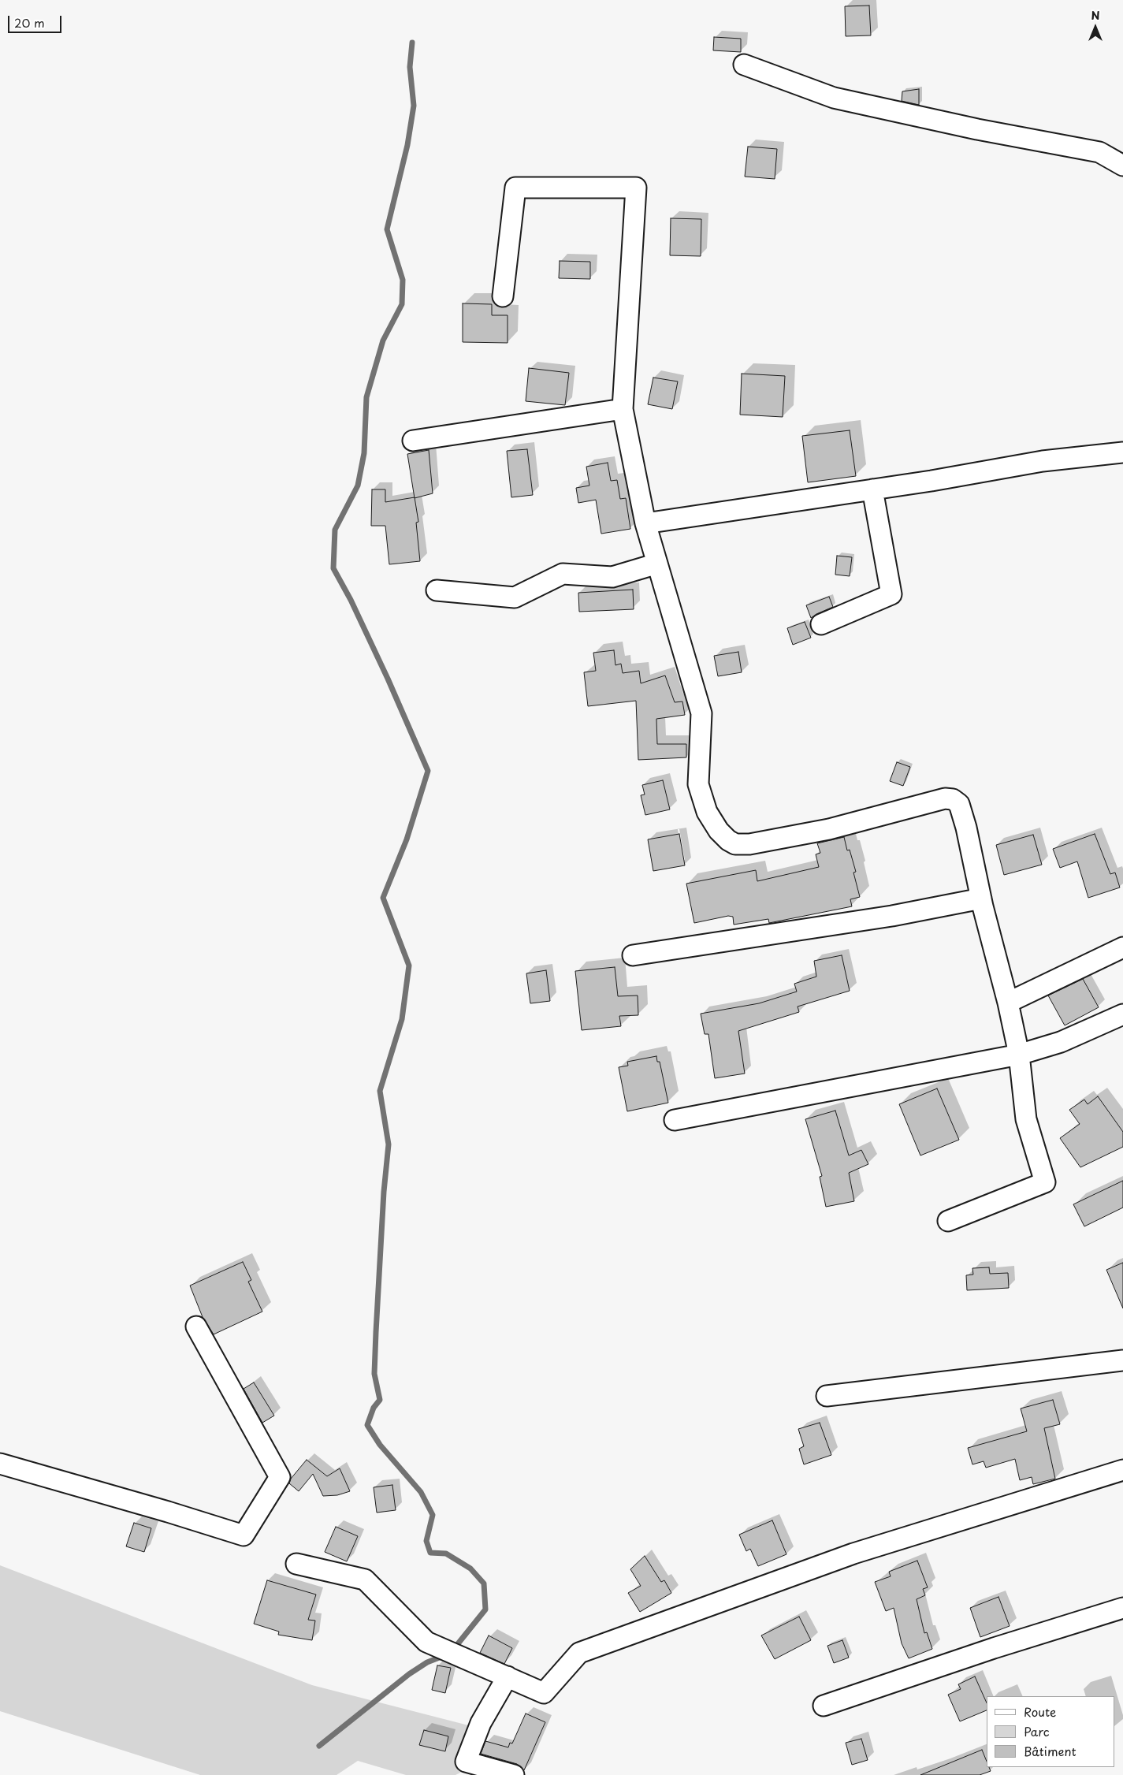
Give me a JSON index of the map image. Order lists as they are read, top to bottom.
{
  "legend": ["Route", "Parc", "Bâtiment"],
  "scale_bar": "20 m",
  "north": "top"
}
